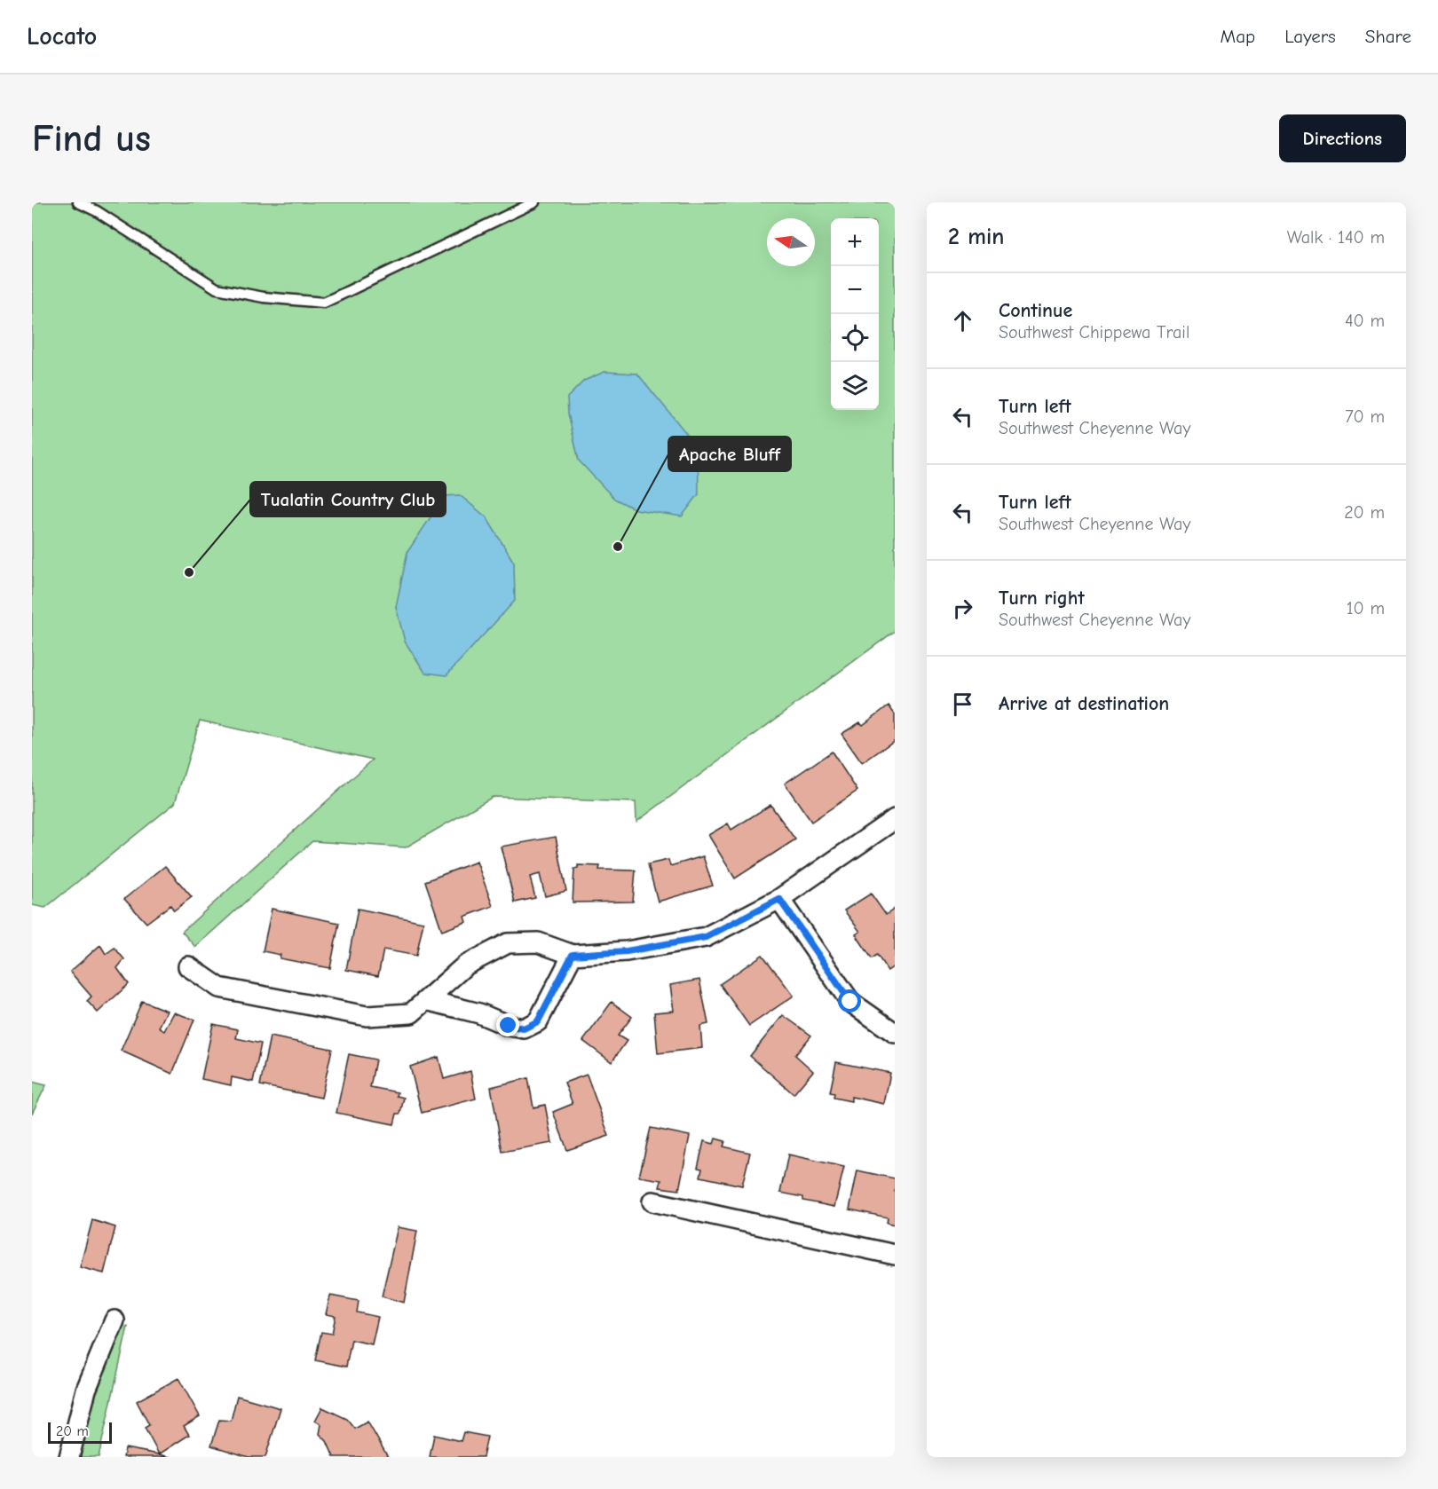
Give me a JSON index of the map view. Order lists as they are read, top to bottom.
{
  "places": ["Apache Bluff", "Tualatin Country Club"],
  "scale_bar": "20 m",
  "north": "left",
  "page": {
    "header": "Locato",
    "nav": ["Map", "Layers", "Share"],
    "buttons": "Directions",
    "title": "Find us",
    "heading": ["2 min", "Walk · 140 m"],
    "map_buttons": ["+", "−"],
    "list": [
      ["Continue", "Southwest Chippewa Trail", "40 m"],
      ["Turn left", "Southwest Cheyenne Way", "70 m"],
      ["Turn left", "Southwest Cheyenne Way", "20 m"],
      ["Turn right", "Southwest Cheyenne Way", "10 m"],
      "Arrive at destination"
    ],
    "scale": "20 m"
  }
}
